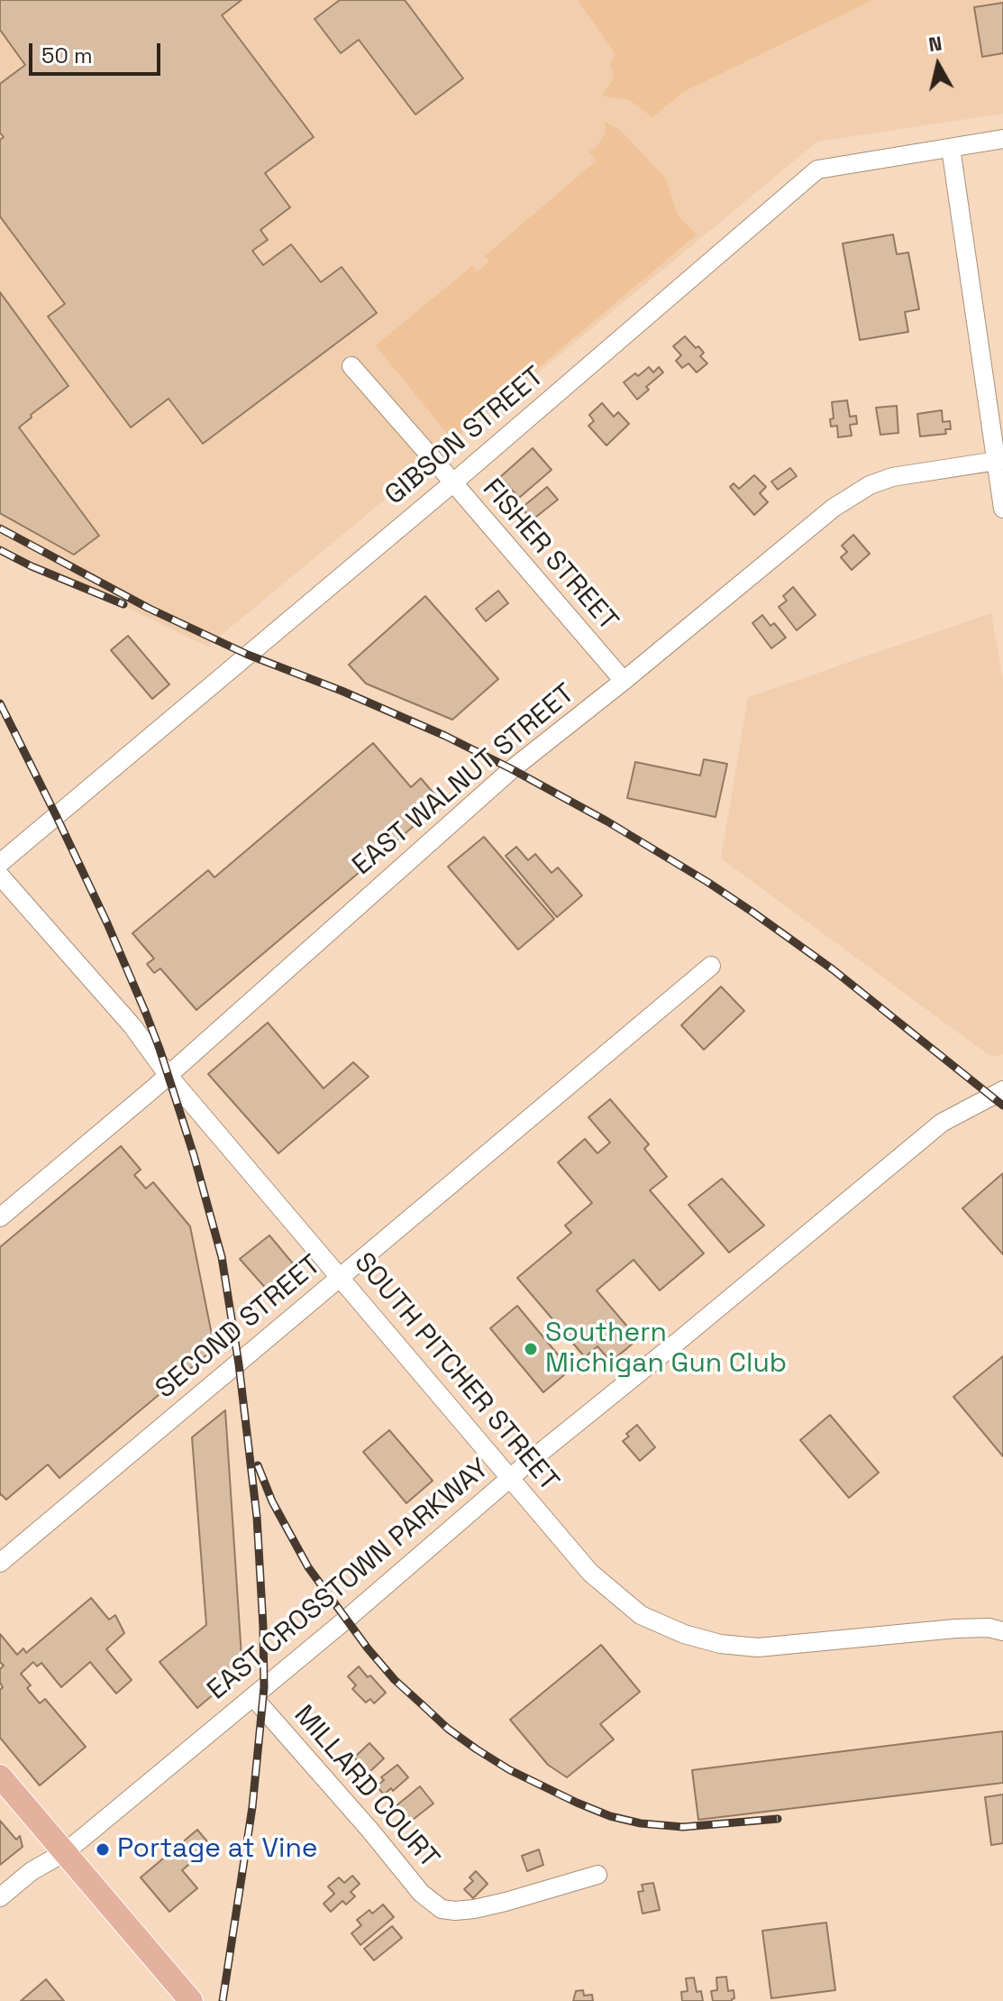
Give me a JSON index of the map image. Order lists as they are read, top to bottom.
{
  "streets": {
    "street": [
      "GIBSON STREET",
      "FISHER STREET",
      "EAST WALNUT STREET",
      "SECOND STREET",
      "SOUTH PITCHER STREET",
      "EAST CROSSTOWN PARKWAY",
      "MILLARD COURT"
    ]
  },
  "crossings": [
    ["GIBSON STREET", "FISHER STREET"],
    ["FISHER STREET", "EAST WALNUT STREET"],
    ["EAST WALNUT STREET", "SOUTH PITCHER STREET"],
    ["SECOND STREET", "SOUTH PITCHER STREET"],
    ["SOUTH PITCHER STREET", "EAST CROSSTOWN PARKWAY"],
    ["EAST CROSSTOWN PARKWAY", "MILLARD COURT"]
  ],
  "places": ["Southern Michigan Gun Club", "Portage at Vine"],
  "scale_bar": "50 m",
  "north": "top"
}
